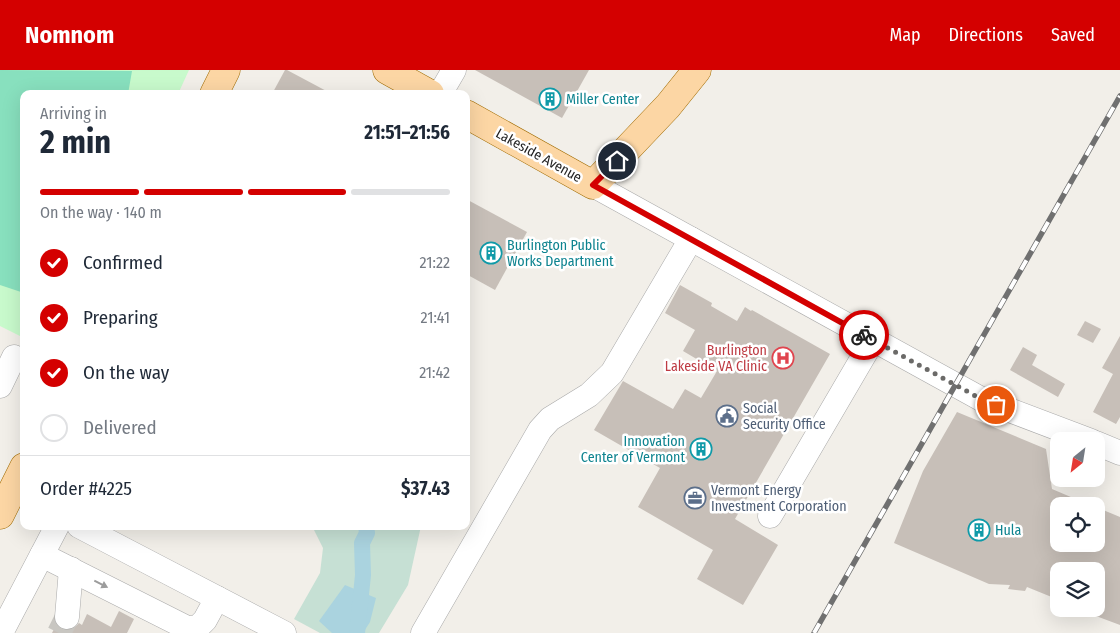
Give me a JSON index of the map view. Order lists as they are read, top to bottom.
{
  "streets": {
    "main road": ["Lakeside Avenue"]
  },
  "places": {
    "building": [
      "Miller Center",
      "Burlington Public Works Department",
      "Innovation Center of Vermont",
      "Hula"
    ],
    "hospital": ["Burlington Lakeside VA Clinic"],
    "public building": ["Social Security Office"],
    "office": ["Vermont Energy Investment Corporation"]
  },
  "north": "bottom left",
  "page": {
    "header": "Nomnom",
    "nav": ["Map", "Directions", "Saved"],
    "heading": ["2 min", "Arriving in", "21:51–21:56"],
    "panel": ["Order #4225", "$37.43"],
    "bar": "On the way · 140 m",
    "list": [
      ["Confirmed", "21:22"],
      ["Preparing", "21:41"],
      ["On the way", "21:42"],
      "Delivered"
    ]
  }
}
